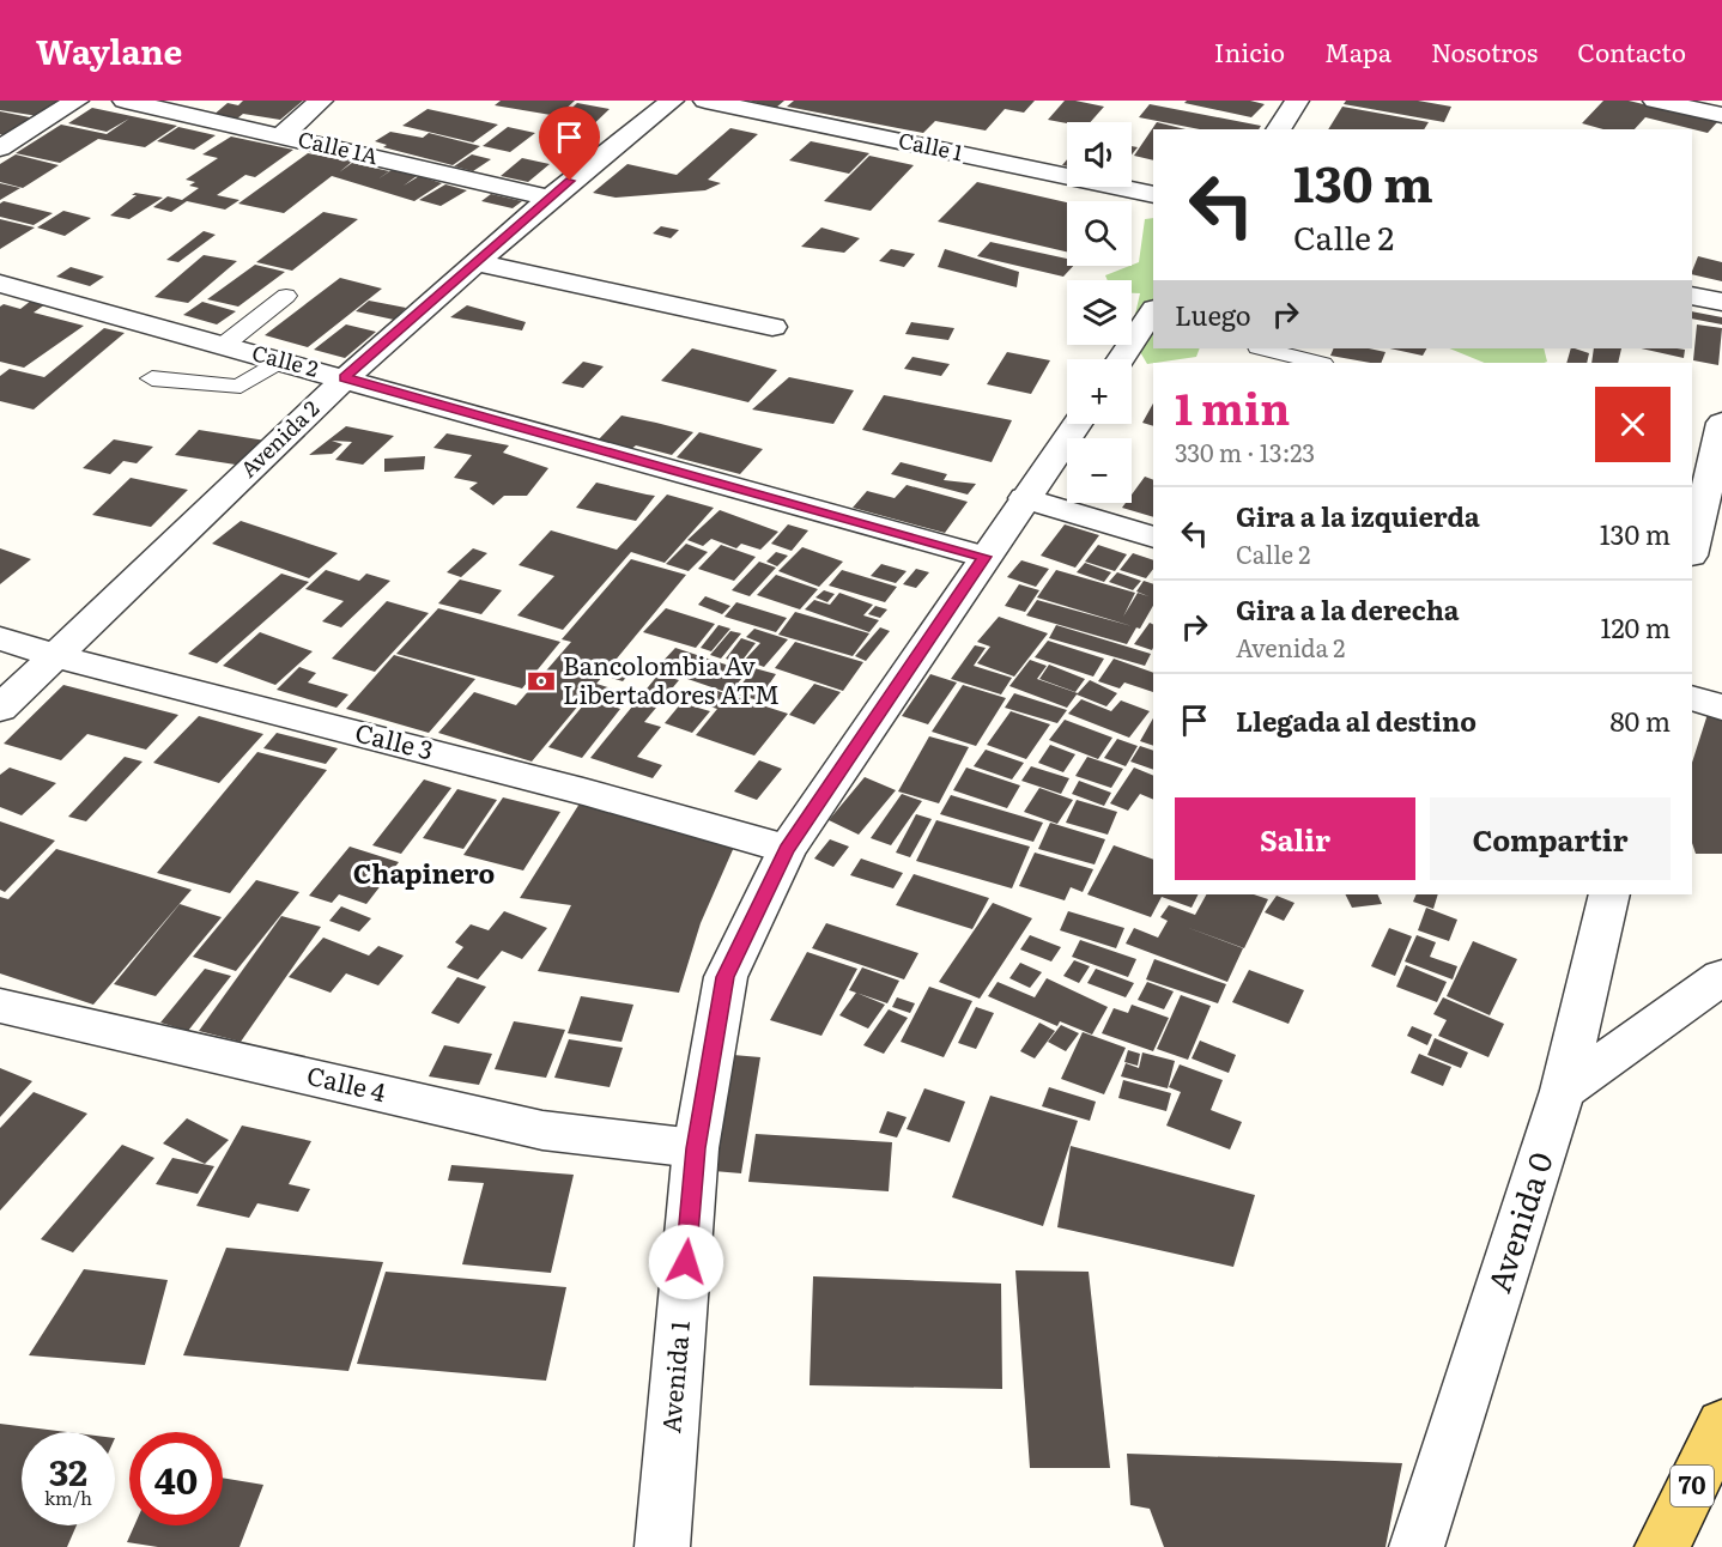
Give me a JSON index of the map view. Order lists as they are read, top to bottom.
{
  "streets": {
    "main road": ["70"],
    "street": [
      "Calle 1",
      "Calle 1A",
      "Calle 2",
      "Avenida 2",
      "Calle 3",
      "Calle 4",
      "Avenida 0",
      "Avenida 1"
    ]
  },
  "crossings": [
    ["Calle 1A", "Avenida 2"],
    ["Calle 2", "Avenida 2"],
    ["Calle 2", "Avenida 1"],
    ["Avenida 2", "Calle 3"],
    ["Calle 3", "Avenida 1"],
    ["Calle 4", "Avenida 1"]
  ],
  "districts": ["Chapinero"],
  "places": {
    "bank": ["Bancolombia Av Libertadores ATM"]
  },
  "page": {
    "header": "Waylane",
    "nav": [
      "Inicio",
      "Mapa",
      "Nosotros",
      "Contacto"
    ],
    "map_buttons": ["+", "−"],
    "turn": ["130 m", "Calle 2"],
    "then": "Luego",
    "heading": ["1 min", "330 m · 13:23"],
    "list": [
      {
        "name": "Gira a la izquierda",
        "note": "Calle 2",
        "value": "130 m"
      },
      {
        "name": "Gira a la derecha",
        "note": "Avenida 2",
        "value": "120 m"
      },
      {
        "name": "Llegada al destino",
        "value": "80 m"
      }
    ],
    "buttons": ["Salir", "Compartir"],
    "speed": "32 km/h",
    "limit": "40"
  }
}
